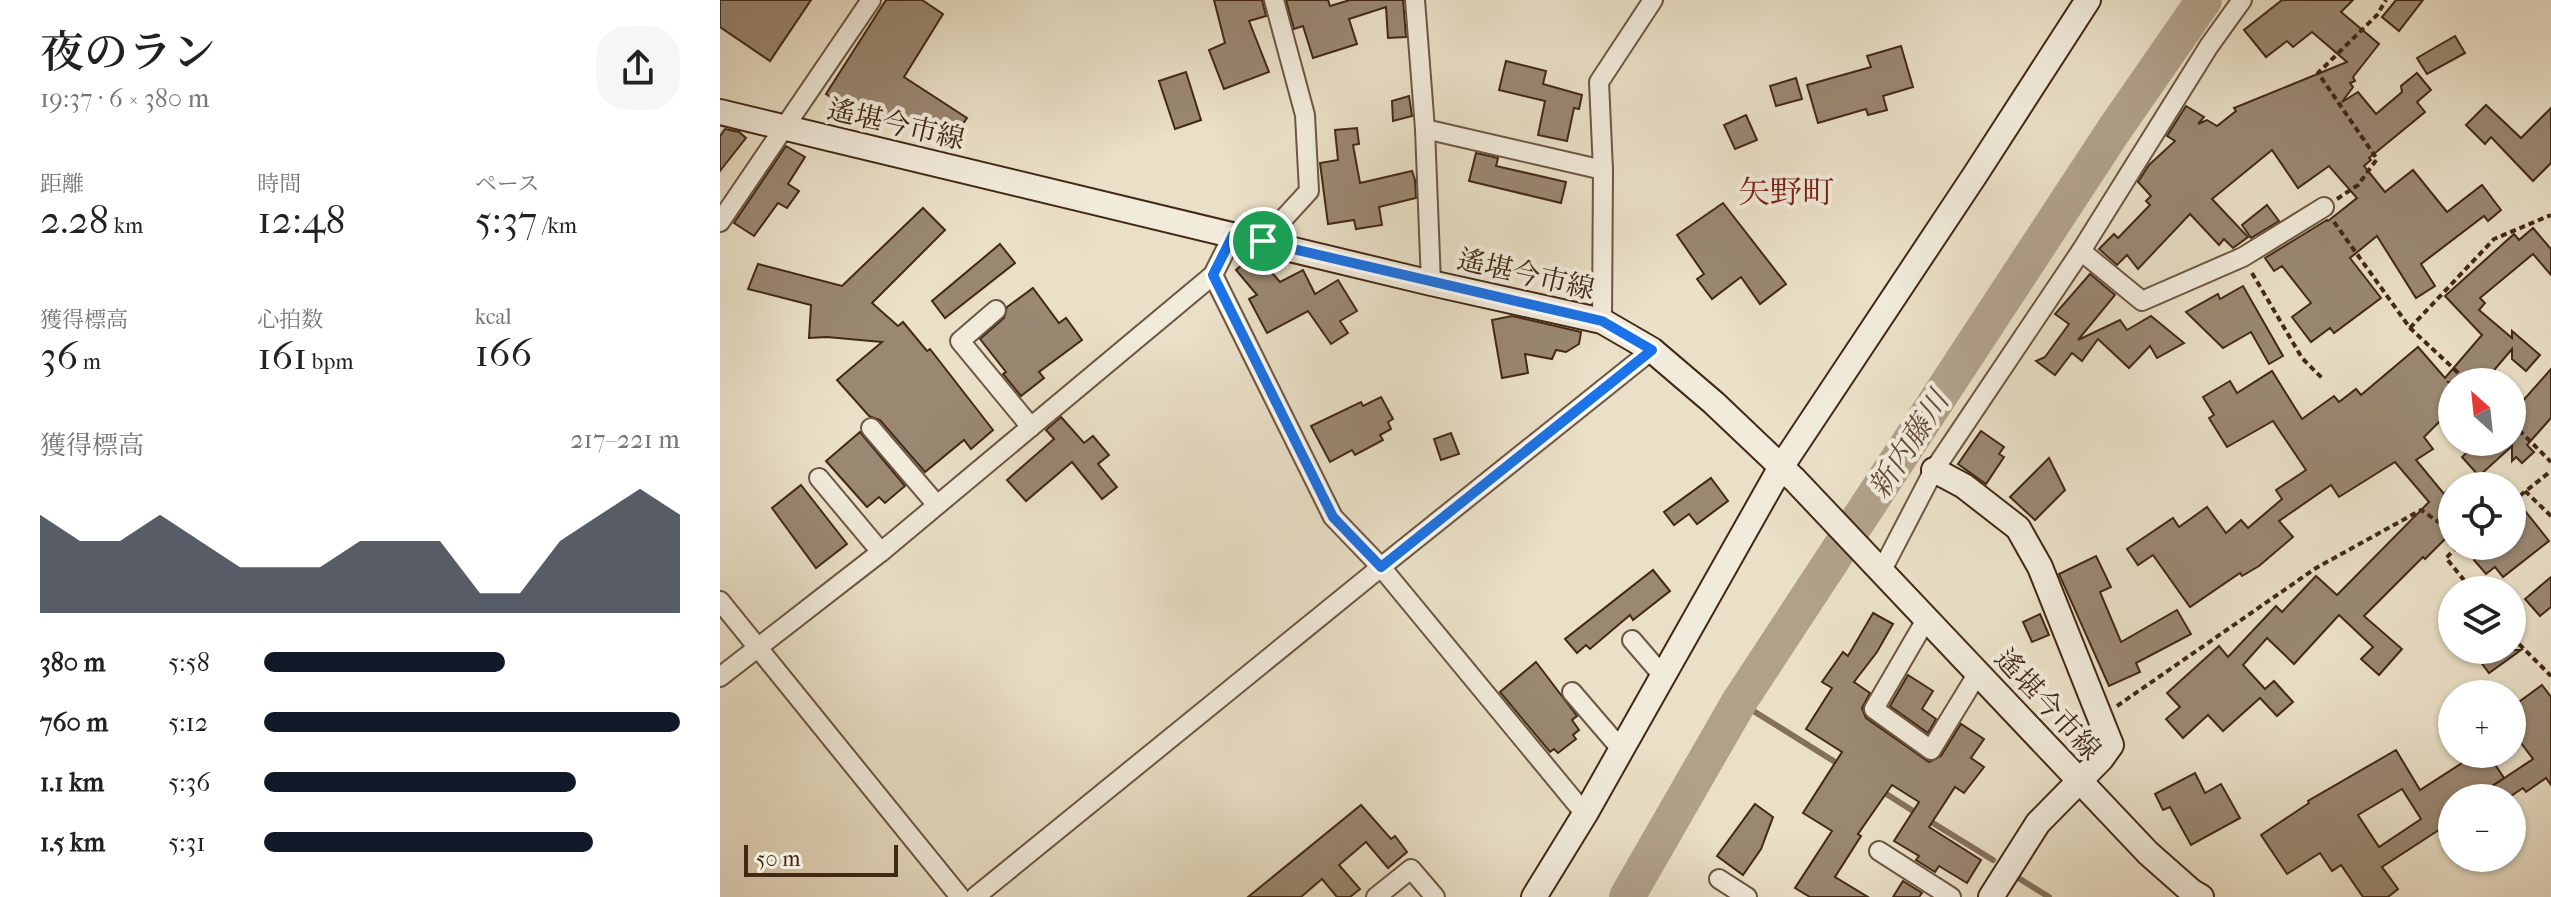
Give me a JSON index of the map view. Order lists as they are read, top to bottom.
{
  "streets": {
    "main road": ["遙堪今市線"]
  },
  "districts": ["矢野町"],
  "water": ["新内藤川"],
  "scale_bar": "50 m",
  "north": "top left",
  "page": {
    "heading": ["夜のラン", "19:37 · 6 × 380 m"],
    "stats": [
      ["距離", "2.28 km"],
      ["時間", "12:48"],
      ["ペース", "5:37 /km"],
      ["獲得標高", "36 m"],
      ["心拍数", "161 bpm"],
      ["kcal", "166"]
    ],
    "map_buttons": ["+", "−"],
    "chart": ["獲得標高", "217–221 m"],
    "list": [
      {
        "name": "380 m",
        "note": "5:58"
      },
      {
        "name": "760 m",
        "note": "5:12"
      },
      {
        "name": "1.1 km",
        "note": "5:36"
      },
      {
        "name": "1.5 km",
        "note": "5:31"
      }
    ],
    "scale": "50 m"
  }
}
